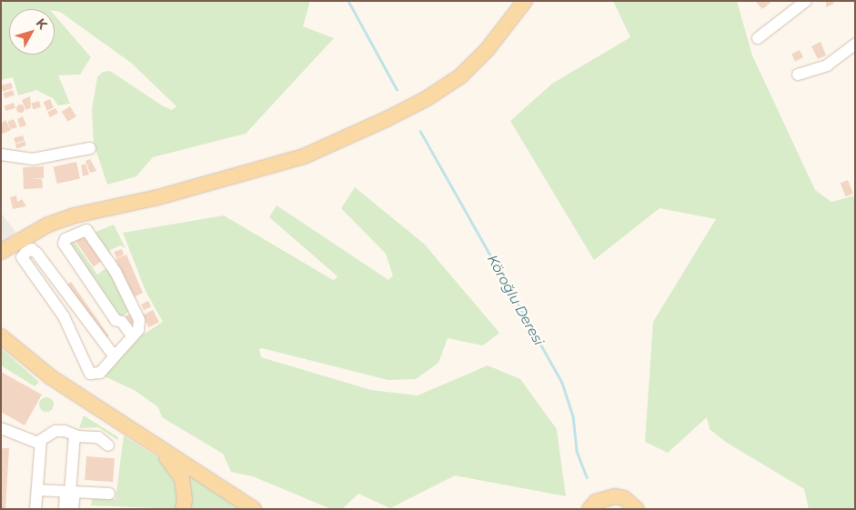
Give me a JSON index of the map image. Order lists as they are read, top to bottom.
{
  "water": ["Köroğlu Deresi"],
  "north": "top right"
}
